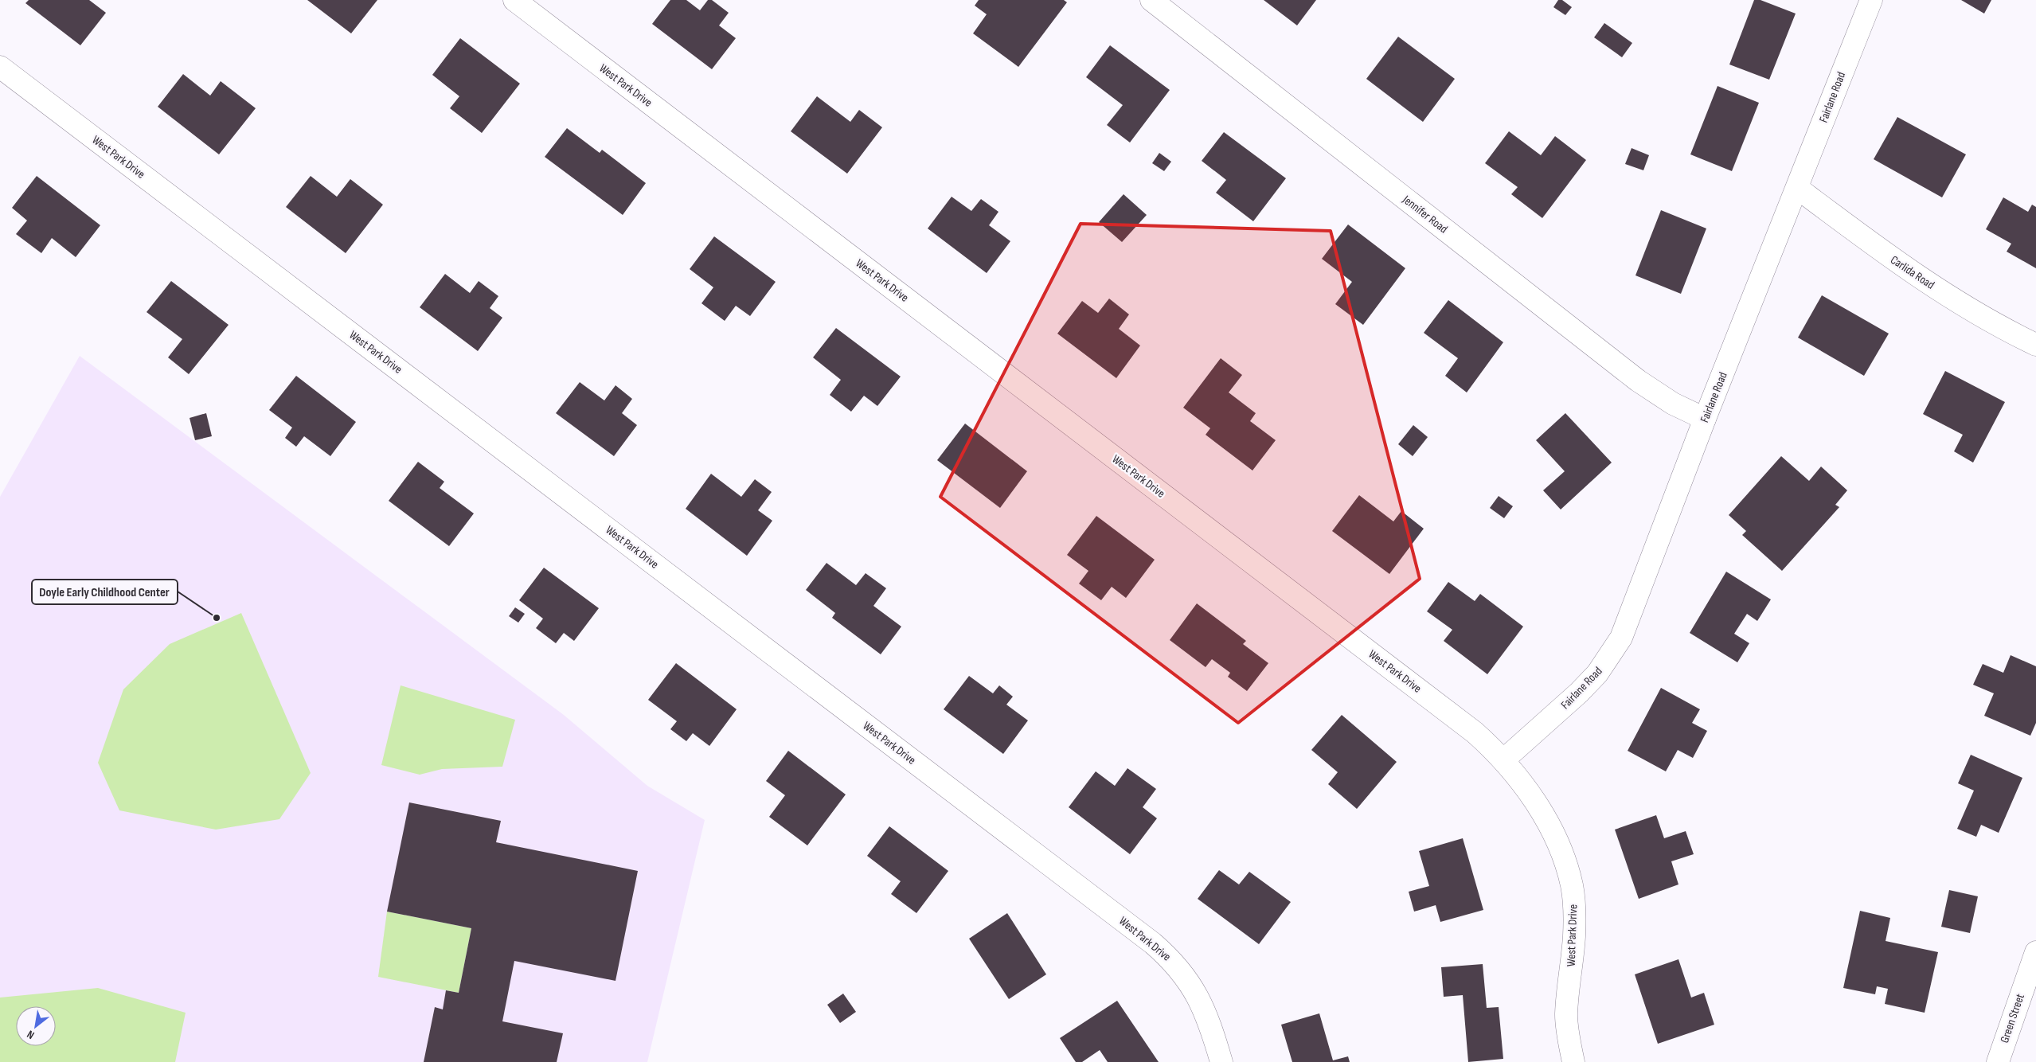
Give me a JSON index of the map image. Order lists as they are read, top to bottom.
{
  "streets": {
    "street": [
      "West Park Drive",
      "Fairlane Road",
      "Jennifer Road",
      "Carlida Road",
      "Green Street"
    ]
  },
  "crossings": [
    ["West Park Drive", "Fairlane Road"],
    ["Fairlane Road", "Jennifer Road"],
    ["Fairlane Road", "Carlida Road"]
  ],
  "places": ["Doyle Early Childhood Center"],
  "north": "bottom left"
}
